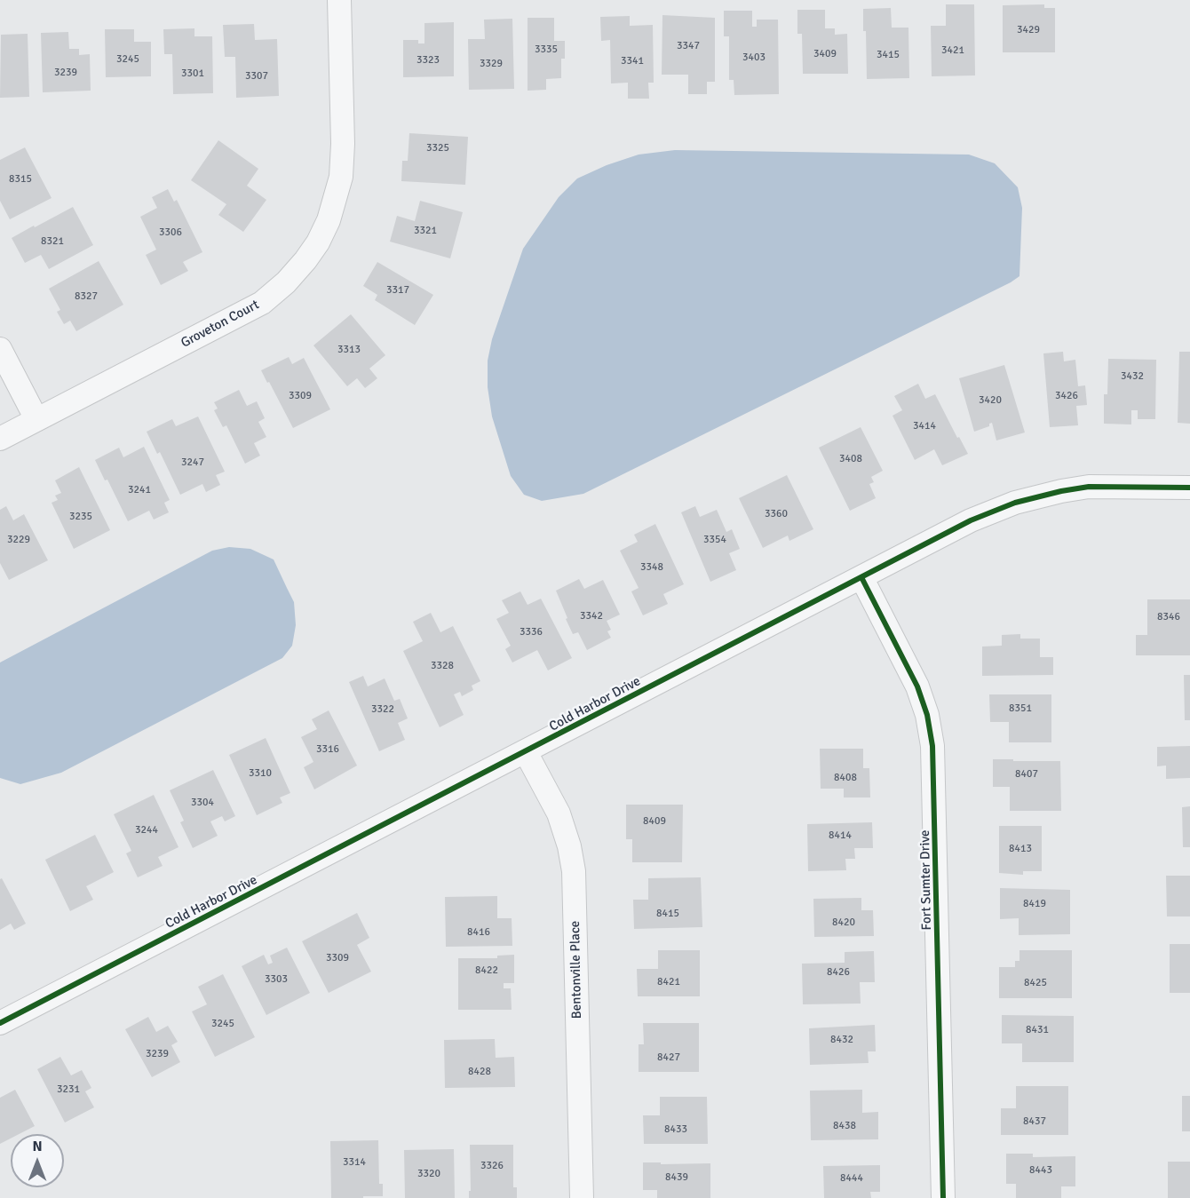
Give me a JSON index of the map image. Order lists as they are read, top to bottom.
{
  "streets": {
    "street": [
      "Groveton Court",
      "Cold Harbor Drive",
      "Fort Sumter Drive",
      "Bentonville Place"
    ]
  },
  "crossings": [
    ["Cold Harbor Drive", "Fort Sumter Drive"],
    ["Cold Harbor Drive", "Bentonville Place"]
  ],
  "house_numbers": [
    "3429",
    "3347",
    "3335",
    "3421",
    "3409",
    "3415",
    "3403",
    "3245",
    "3323",
    "3341",
    "3329",
    "3239",
    "3301",
    "3307",
    "3325",
    "8315",
    "3321",
    "3306",
    "8321",
    "3317",
    "8327",
    "3313",
    "3432",
    "3309",
    "3426",
    "3420",
    "3414",
    "3408",
    "3247",
    "3241",
    "3360",
    "3235",
    "3229",
    "3354",
    "3348",
    "3342",
    "8346",
    "3336",
    "3328",
    "8351",
    "3322",
    "3316",
    "3310",
    "8407",
    "8408",
    "3304",
    "8409",
    "3244",
    "8414",
    "8413",
    "8419",
    "8415",
    "8420",
    "8416",
    "3309",
    "8422",
    "8426",
    "3303",
    "8421",
    "8425",
    "3245",
    "8431",
    "8432",
    "3239",
    "8427",
    "8428",
    "3231",
    "8437",
    "8438",
    "8433",
    "3314",
    "3326",
    "8443",
    "3320",
    "8439",
    "8444"
  ],
  "north": "top"
}
